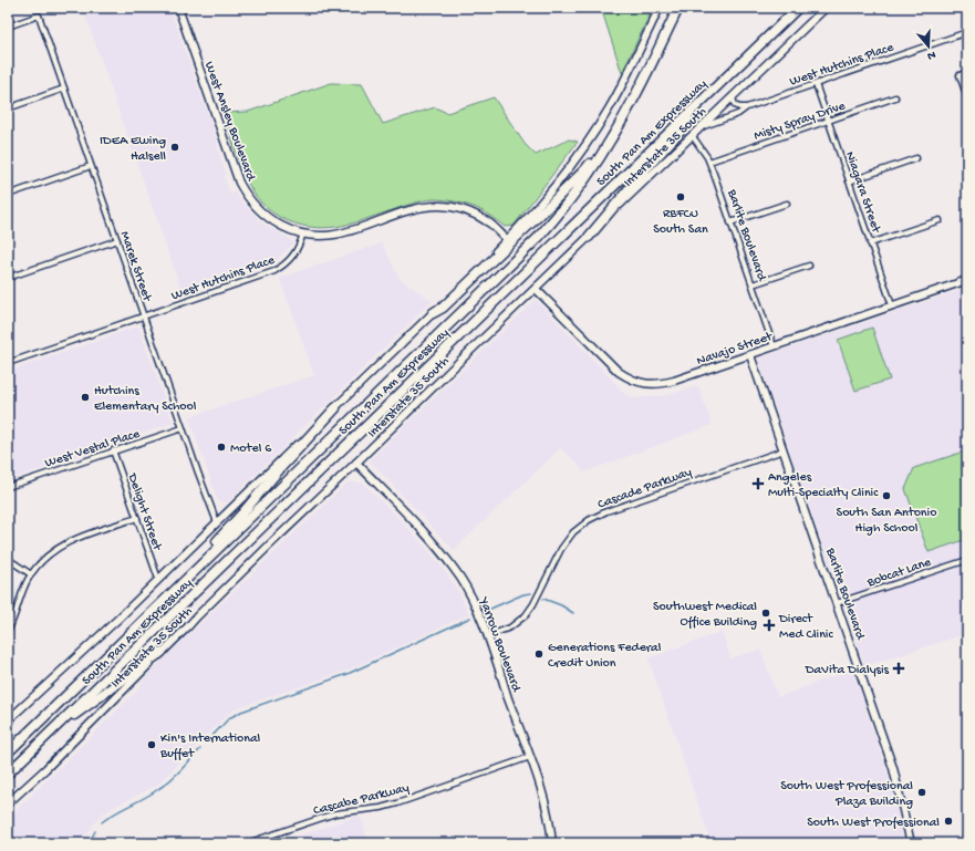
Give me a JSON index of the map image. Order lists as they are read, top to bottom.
{
  "streets": {
    "highway": ["South Pan Am Expressway"],
    "main road": [
      "West Ansley Boulevard",
      "Interstate 35 South",
      "Barlite Boulevard",
      "Navajo Street",
      "Yarrow Boulevard"
    ],
    "street": [
      "West Hutchins Place",
      "Misty Spray Drive",
      "Niagara Street",
      "Marek Street",
      "West Vestal Place",
      "Cascade Parkway",
      "Delight Street",
      "Bobcat Lane",
      "Cascabe Parkway"
    ]
  },
  "crossings": [
    ["West Hutchins Place", "West Ansley Boulevard"],
    ["West Hutchins Place", "Interstate 35 South"],
    ["West Hutchins Place", "Niagara Street"],
    ["West Hutchins Place", "Marek Street"],
    ["Misty Spray Drive", "Niagara Street"],
    ["Misty Spray Drive", "Barlite Boulevard"],
    ["Interstate 35 South", "Barlite Boulevard"],
    ["Interstate 35 South", "Navajo Street"],
    ["Interstate 35 South", "Yarrow Boulevard"],
    ["Niagara Street", "Navajo Street"],
    ["Barlite Boulevard", "Navajo Street"],
    ["Barlite Boulevard", "Cascade Parkway"],
    ["Barlite Boulevard", "Bobcat Lane"],
    ["Marek Street", "West Vestal Place"],
    ["West Vestal Place", "Delight Street"],
    ["Cascade Parkway", "Yarrow Boulevard"],
    ["Yarrow Boulevard", "Cascabe Parkway"]
  ],
  "places": {
    "other": [
      "IDEA Ewing Halsell",
      "RBFCU South San",
      "Hutchins Elementary School",
      "Motel 6",
      "South San Antonio High School",
      "Southwest Medical Office Building",
      "Generations Federal Credit Union",
      "Kin's International Buffet",
      "South West Professional Plaza Building",
      "South West Professional"
    ],
    "health": ["Angeles Multi-Specialty Clinic", "Direct Med Clinic", "DaVita Dialysis"]
  },
  "north": "bottom"
}
